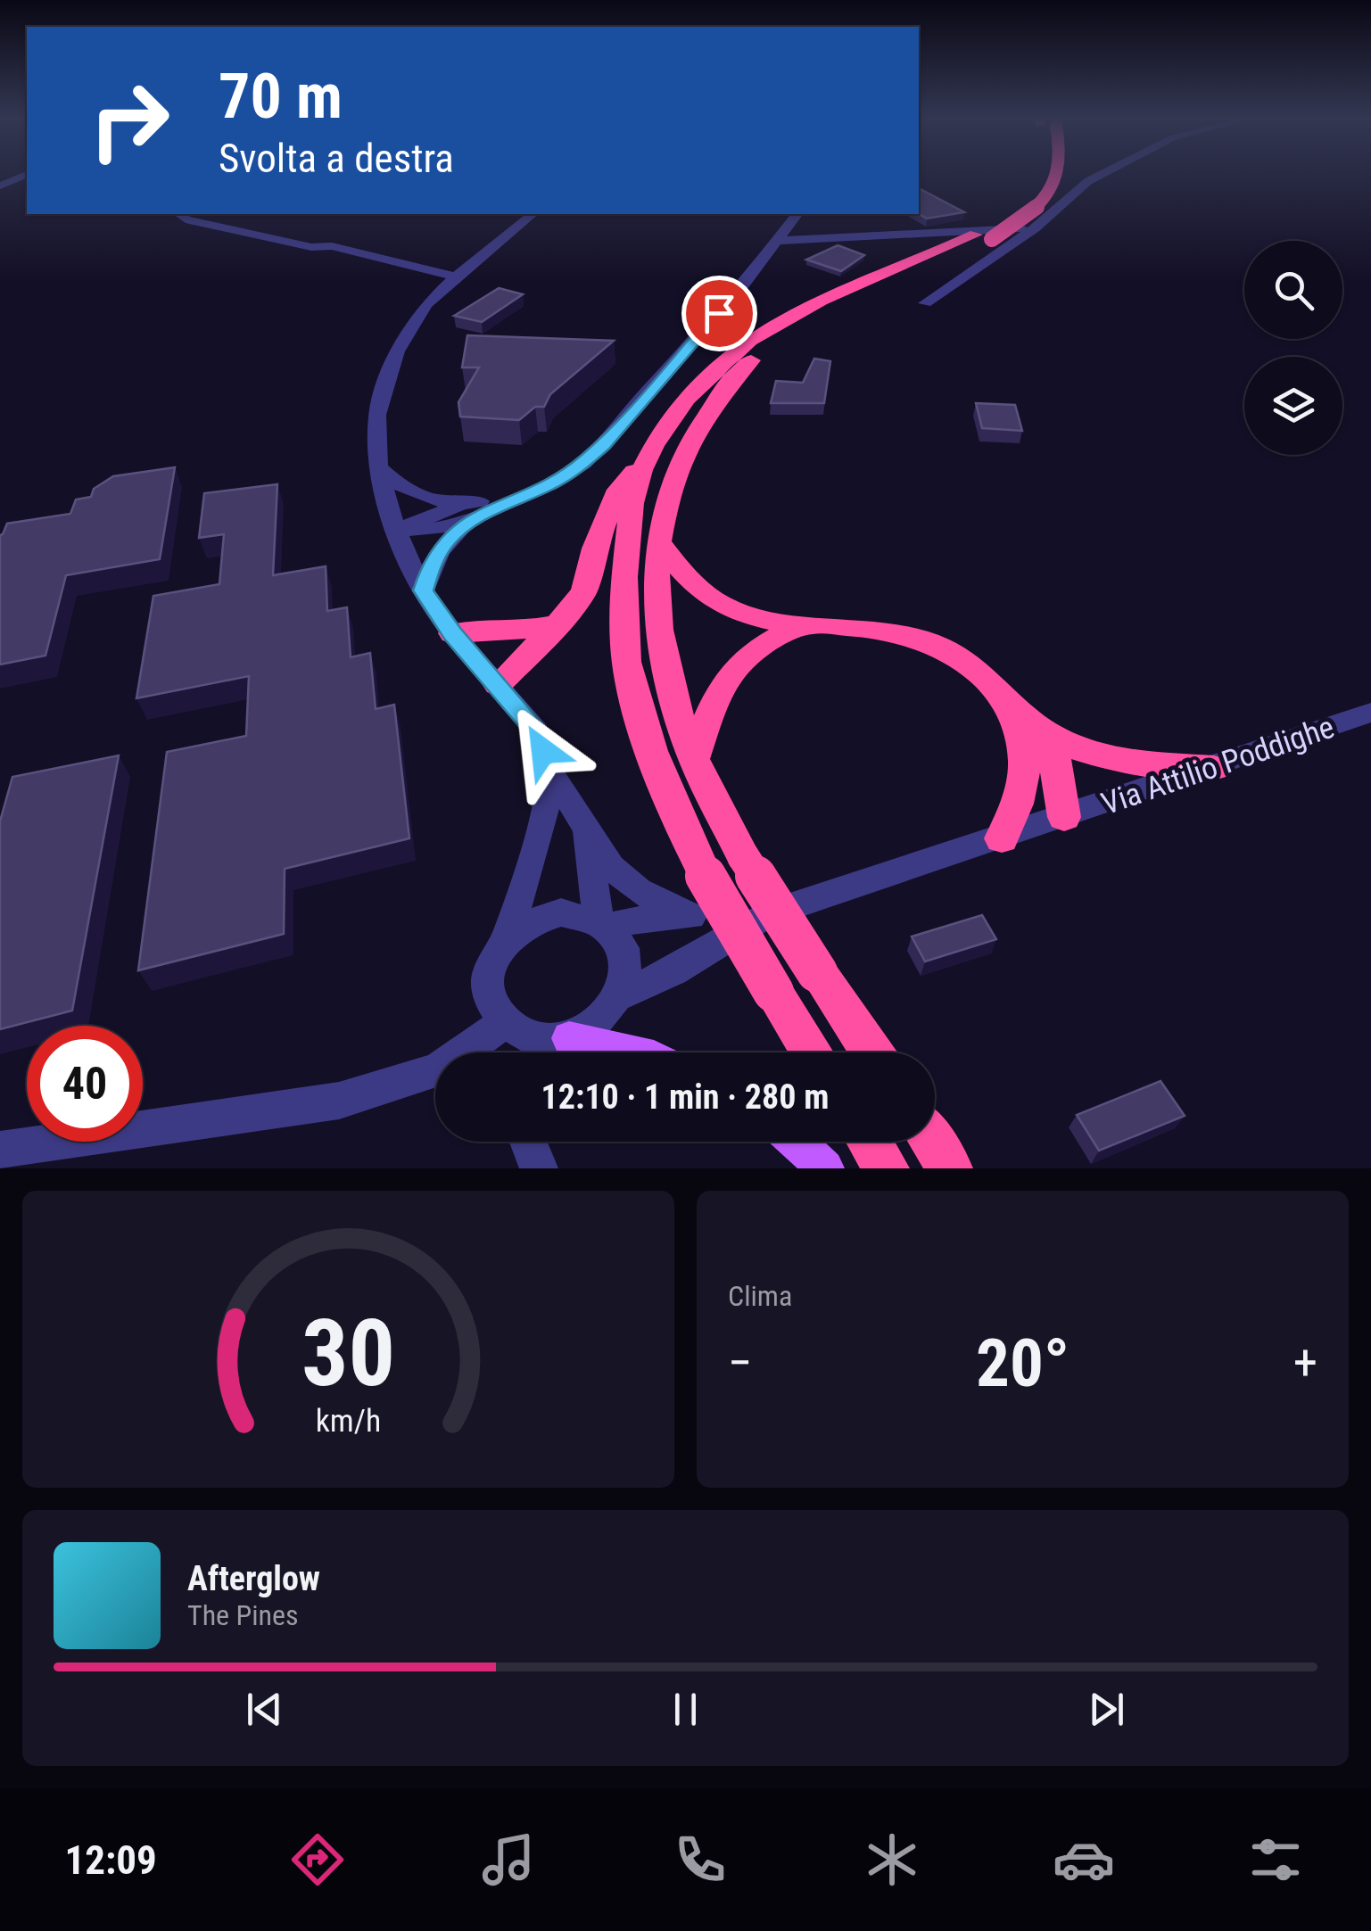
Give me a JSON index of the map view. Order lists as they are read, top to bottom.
{
  "streets": {
    "street": ["Via Attilio Poddighe"]
  },
  "page": {
    "turn": ["70 m", "Svolta a destra"],
    "limit": "40",
    "trip": "12:10 · 1 min · 280 m",
    "tile": "Clima",
    "heat": ["−", "20°", "+"],
    "song": ["Afterglow", "The Pines"],
    "tabs": "12:09",
    "gauge": ["30", "km/h"]
  }
}
